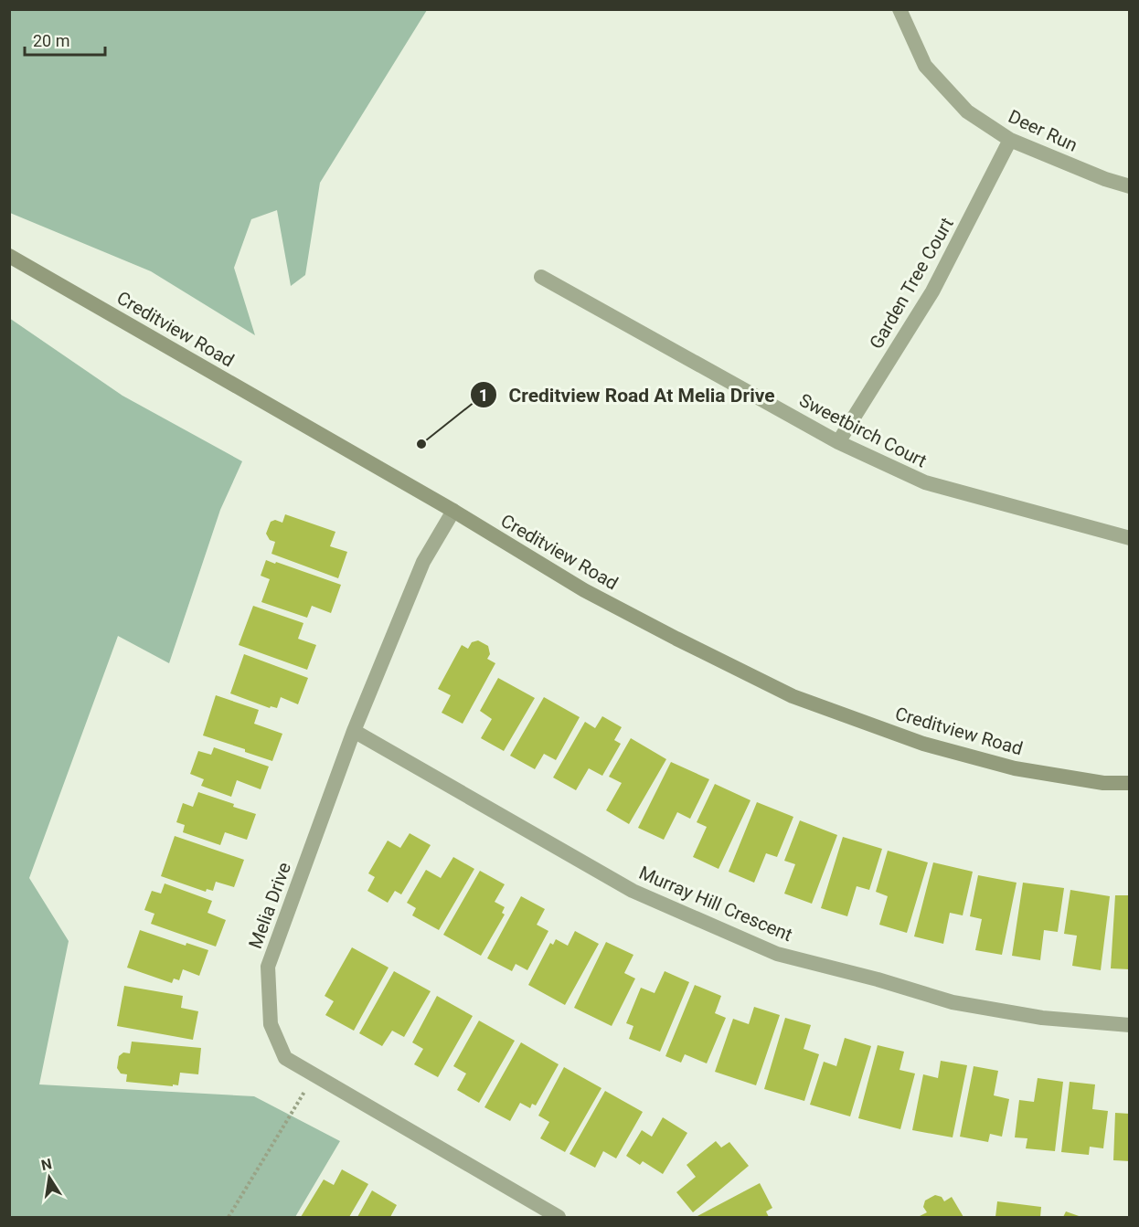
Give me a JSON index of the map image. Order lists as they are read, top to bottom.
{
  "streets": {
    "main road": ["Creditview Road"],
    "street": [
      "Deer Run",
      "Garden Tree Court",
      "Sweetbirch Court",
      "Murray Hill Crescent",
      "Melia Drive"
    ]
  },
  "crossings": [
    ["Deer Run", "Garden Tree Court"],
    ["Garden Tree Court", "Sweetbirch Court"],
    ["Creditview Road", "Melia Drive"],
    ["Murray Hill Crescent", "Melia Drive"]
  ],
  "places": ["Creditview Road At Melia Drive"],
  "scale_bar": "20 m",
  "north": "top"
}
